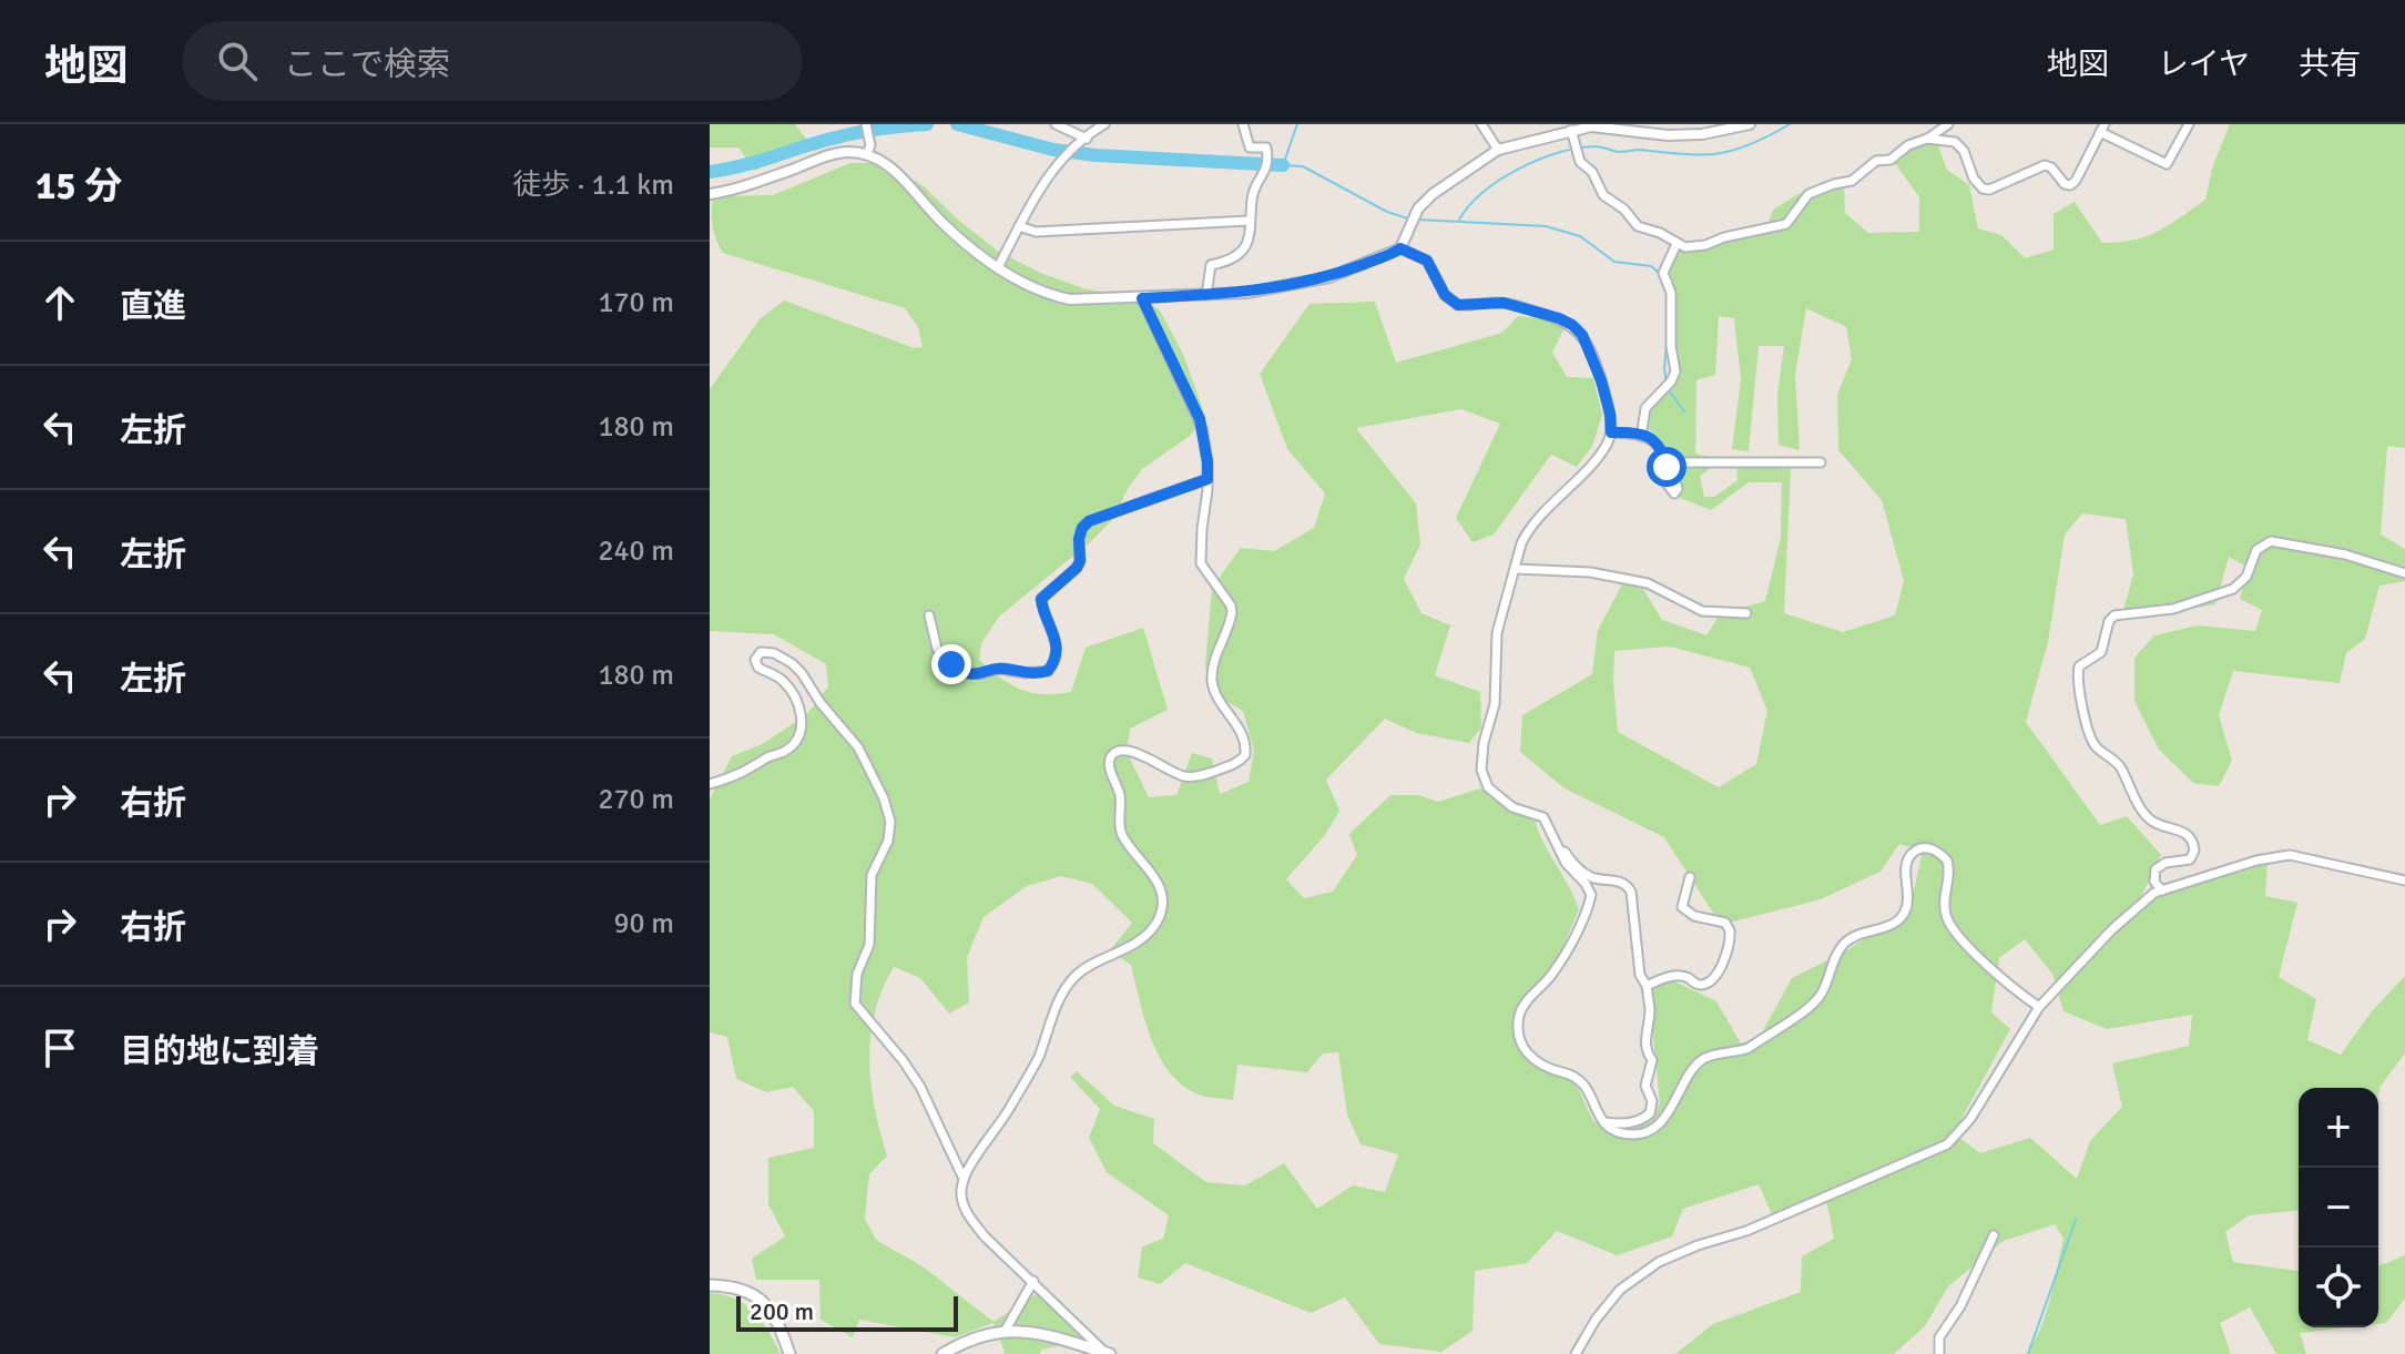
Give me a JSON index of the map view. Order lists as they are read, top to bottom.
{
  "scale_bar": "200 m",
  "page": {
    "header": "地図",
    "search": "ここで検索",
    "nav": ["地図", "レイヤ", "共有"],
    "heading": ["15 分", "徒歩 · 1.1 km"],
    "list": [
      ["直進", "170 m"],
      ["左折", "180 m"],
      ["左折", "240 m"],
      ["左折", "180 m"],
      ["右折", "270 m"],
      ["右折", "90 m"],
      "目的地に到着"
    ],
    "map_buttons": ["+", "−"],
    "scale": "200 m"
  }
}
